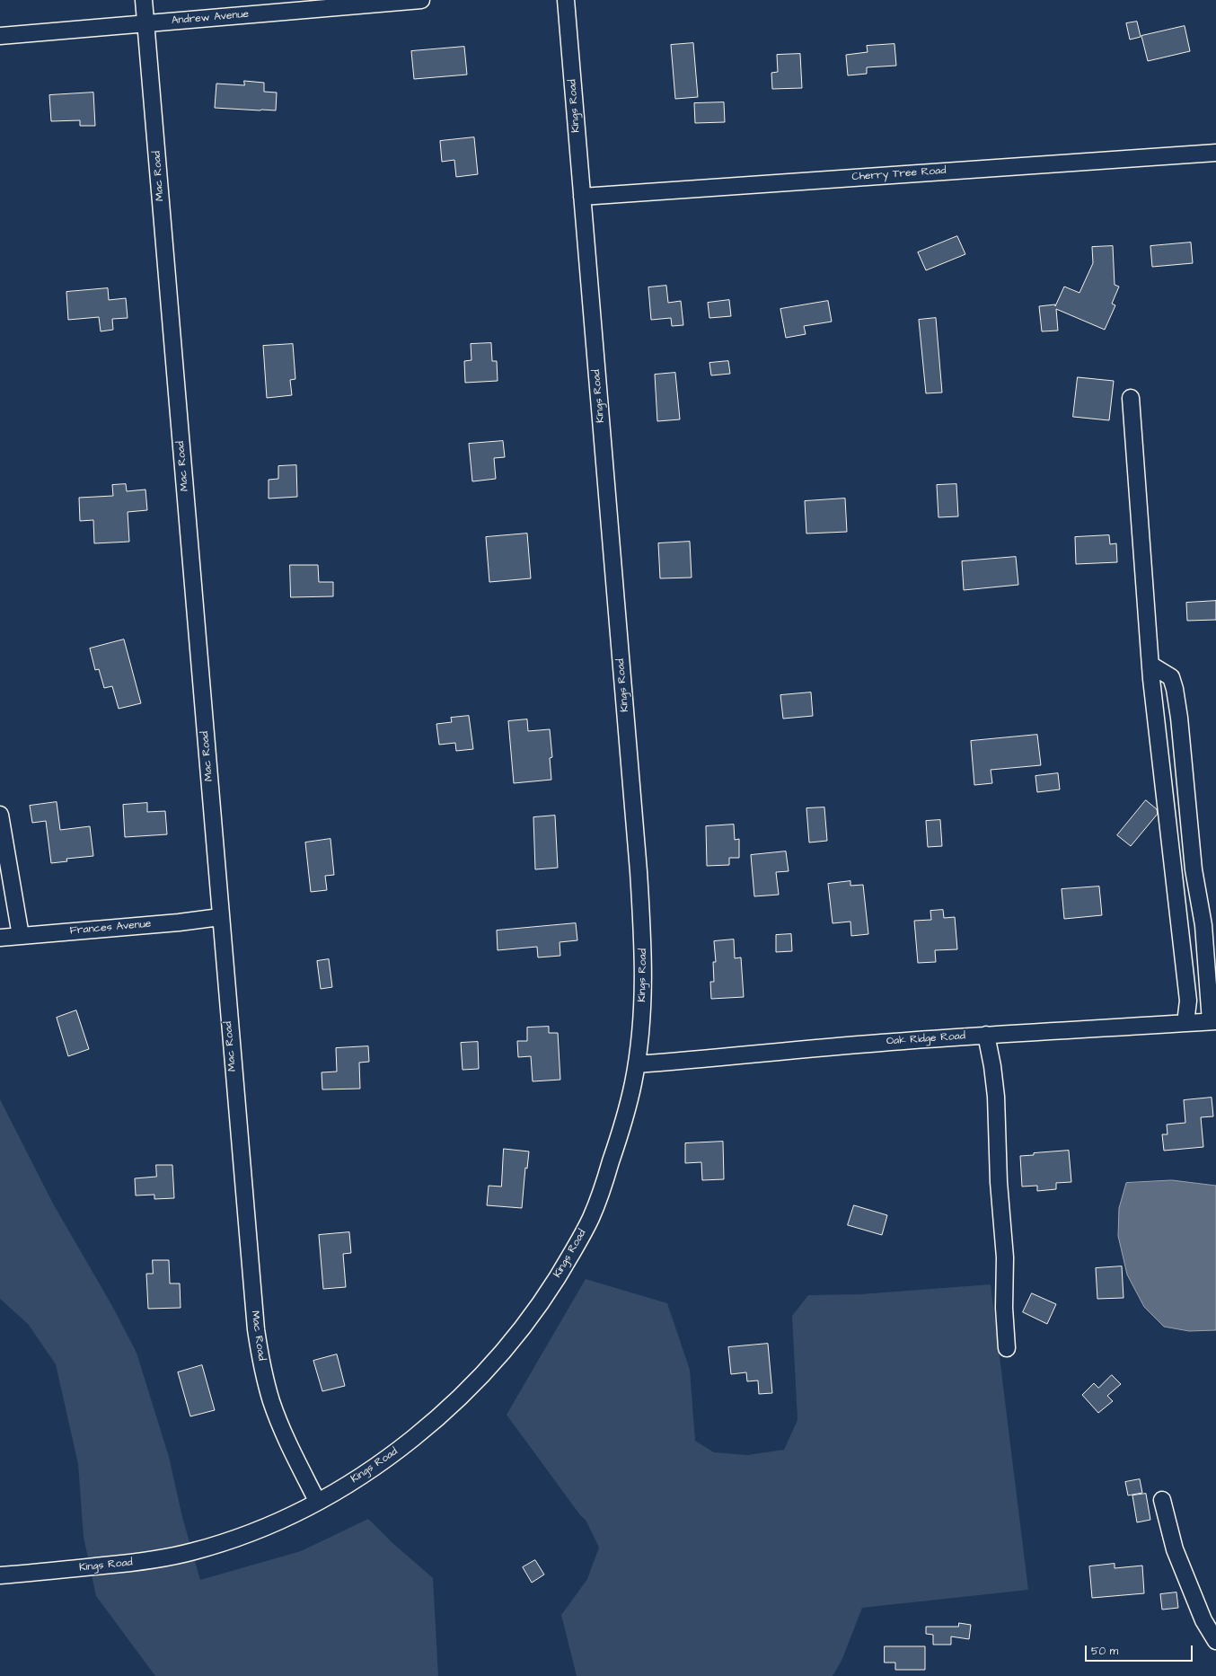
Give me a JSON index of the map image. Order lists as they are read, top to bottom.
{
  "streets": {
    "street": [
      "Andrew Avenue",
      "Kings Road",
      "Cherry Tree Road",
      "Mac Road",
      "Frances Avenue",
      "Oak Ridge Road"
    ]
  },
  "crossings": [
    ["Andrew Avenue", "Mac Road"],
    ["Kings Road", "Cherry Tree Road"],
    ["Kings Road", "Mac Road"],
    ["Kings Road", "Oak Ridge Road"],
    ["Mac Road", "Frances Avenue"]
  ],
  "scale_bar": "50 m"
}
